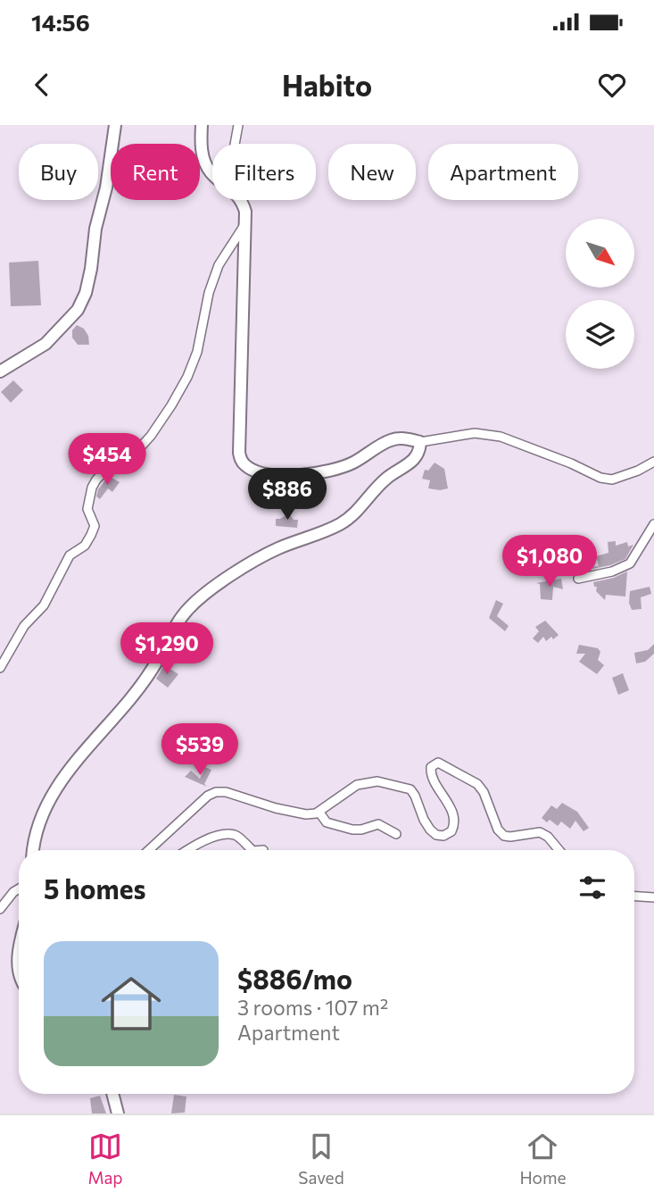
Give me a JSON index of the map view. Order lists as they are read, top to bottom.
{
  "north": "bottom right",
  "page": {
    "status": "14:56",
    "header": "Habito",
    "chip": [
      "Buy",
      "Rent",
      "Filters",
      "New",
      "Apartment"
    ],
    "price": [
      "$454",
      "$886",
      "$1,080",
      "$1,290",
      "$539"
    ],
    "heading": "5 homes",
    "list": [
      {
        "name": "$886/mo",
        "note": "3 rooms · 107 m² · Apartment"
      }
    ],
    "tabs": ["Map", "Saved", "Home"]
  }
}
